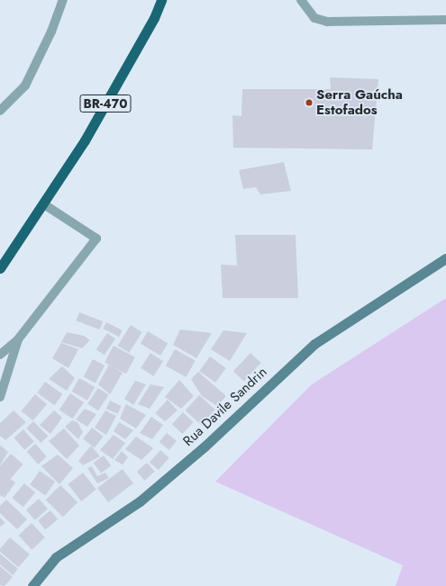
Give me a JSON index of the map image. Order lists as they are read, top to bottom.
{
  "streets": {
    "highway": ["BR-470"],
    "main road": ["Rua Davile Sandrin"]
  },
  "places": ["Serra Gaúcha Estofados"]
}
